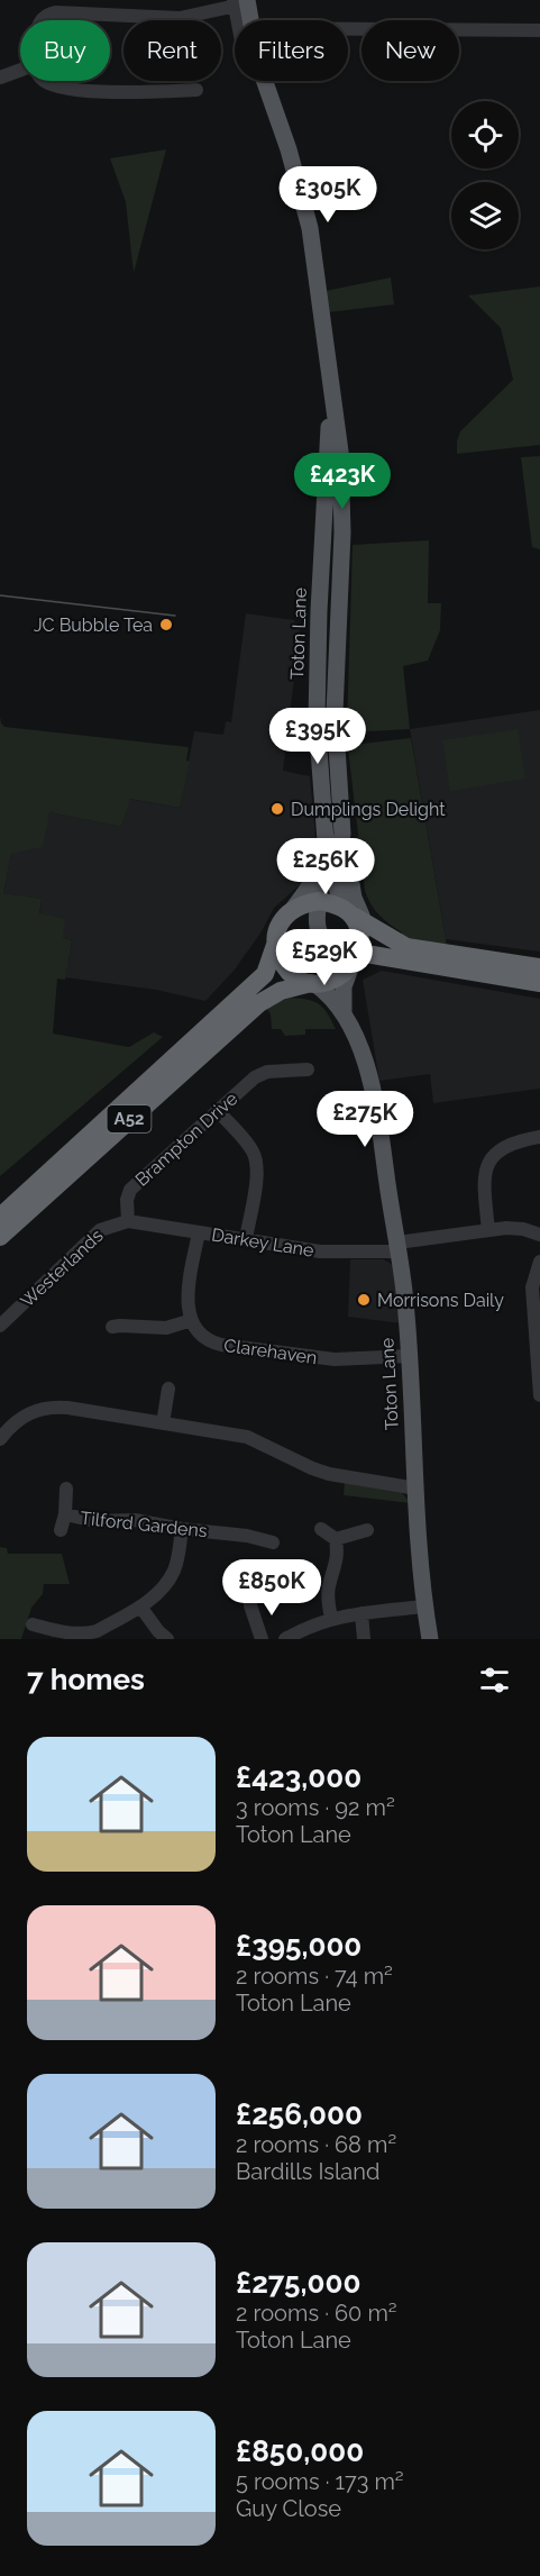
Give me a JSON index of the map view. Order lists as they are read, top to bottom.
{
  "streets": {
    "highway": ["A52"],
    "main road": ["Toton Lane"],
    "street": [
      "Brampton Drive",
      "Darkey Lane",
      "Westerlands",
      "Clarehaven",
      "Tilford Gardens"
    ]
  },
  "crossings": [
    ["Toton Lane", "A52"],
    ["Toton Lane", "Darkey Lane"],
    ["Toton Lane", "Clarehaven"],
    ["Brampton Drive", "Darkey Lane"],
    ["Brampton Drive", "Westerlands"],
    ["Darkey Lane", "Westerlands"]
  ],
  "places": ["JC Bubble Tea", "Dumplings Delight", "Morrisons Daily"],
  "page": {
    "chip": [
      "Buy",
      "Rent",
      "Filters",
      "New"
    ],
    "price": [
      "£305K",
      "£423K",
      "£395K",
      "£256K",
      "£529K",
      "£275K",
      "£850K"
    ],
    "heading": "7 homes",
    "list": [
      {
        "name": "£423,000",
        "note": "3 rooms · 92 m² · Toton Lane"
      },
      {
        "name": "£395,000",
        "note": "2 rooms · 74 m² · Toton Lane"
      },
      {
        "name": "£256,000",
        "note": "2 rooms · 68 m² · Bardills Island"
      },
      {
        "name": "£275,000",
        "note": "2 rooms · 60 m² · Toton Lane"
      },
      {
        "name": "£850,000",
        "note": "5 rooms · 173 m² · Guy Close"
      }
    ]
  }
}
